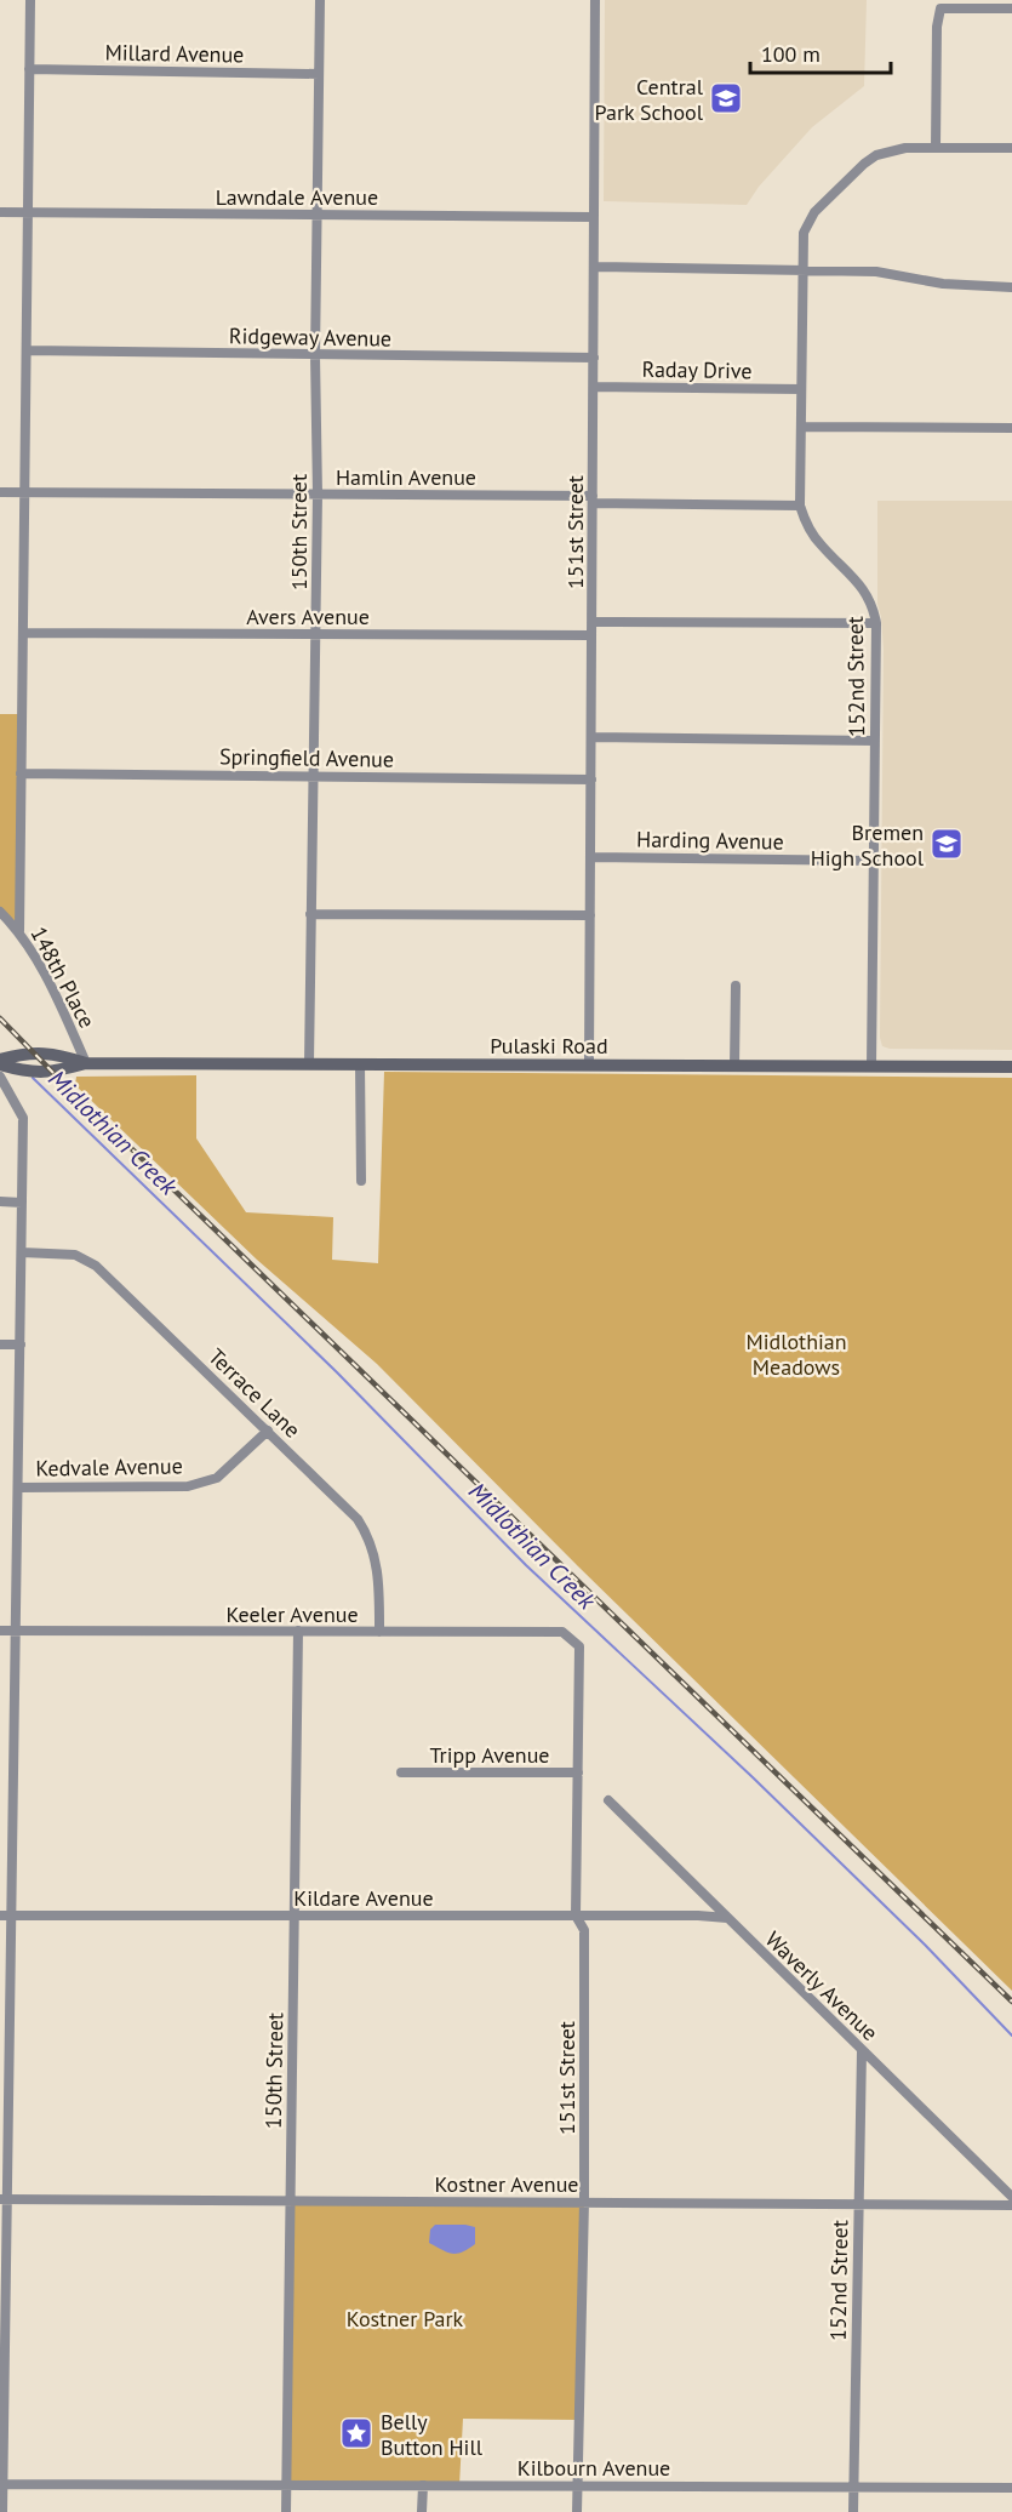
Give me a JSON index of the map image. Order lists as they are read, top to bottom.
{
  "streets": {
    "main road": ["Pulaski Road"],
    "street": [
      "Millard Avenue",
      "Lawndale Avenue",
      "Ridgeway Avenue",
      "Raday Drive",
      "Hamlin Avenue",
      "150th Street",
      "151st Street",
      "Avers Avenue",
      "152nd Street",
      "Springfield Avenue",
      "Harding Avenue",
      "148th Place",
      "Terrace Lane",
      "Kedvale Avenue",
      "Keeler Avenue",
      "Tripp Avenue",
      "Kildare Avenue",
      "Waverly Avenue",
      "Kostner Avenue",
      "Kilbourn Avenue"
    ]
  },
  "crossings": [
    ["Millard Avenue", "150th Street"],
    ["Lawndale Avenue", "150th Street"],
    ["Lawndale Avenue", "151st Street"],
    ["Ridgeway Avenue", "150th Street"],
    ["Ridgeway Avenue", "151st Street"],
    ["Raday Drive", "151st Street"],
    ["Raday Drive", "152nd Street"],
    ["Hamlin Avenue", "150th Street"],
    ["Hamlin Avenue", "151st Street"],
    ["Hamlin Avenue", "152nd Street"],
    ["150th Street", "Avers Avenue"],
    ["150th Street", "Springfield Avenue"],
    ["150th Street", "Pulaski Road"],
    ["150th Street", "Keeler Avenue"],
    ["150th Street", "Kildare Avenue"],
    ["150th Street", "Kostner Avenue"],
    ["150th Street", "Kilbourn Avenue"],
    ["151st Street", "Avers Avenue"],
    ["151st Street", "Springfield Avenue"],
    ["151st Street", "Harding Avenue"],
    ["151st Street", "Pulaski Road"],
    ["151st Street", "Keeler Avenue"],
    ["151st Street", "Tripp Avenue"],
    ["151st Street", "Kildare Avenue"],
    ["151st Street", "Kostner Avenue"],
    ["151st Street", "Kilbourn Avenue"],
    ["152nd Street", "Harding Avenue"],
    ["152nd Street", "Pulaski Road"],
    ["152nd Street", "Waverly Avenue"],
    ["152nd Street", "Kostner Avenue"],
    ["152nd Street", "Kilbourn Avenue"],
    ["148th Place", "Pulaski Road"],
    ["Terrace Lane", "Kedvale Avenue"],
    ["Terrace Lane", "Keeler Avenue"],
    ["Kildare Avenue", "Waverly Avenue"]
  ],
  "water": ["Midlothian Creek"],
  "parks": ["Midlothian Meadows", "Kostner Park"],
  "places": {
    "school or university": ["Central Park School", "Bremen High School"],
    "place": ["Belly Button Hill"]
  },
  "scale_bar": "100 m"
}
